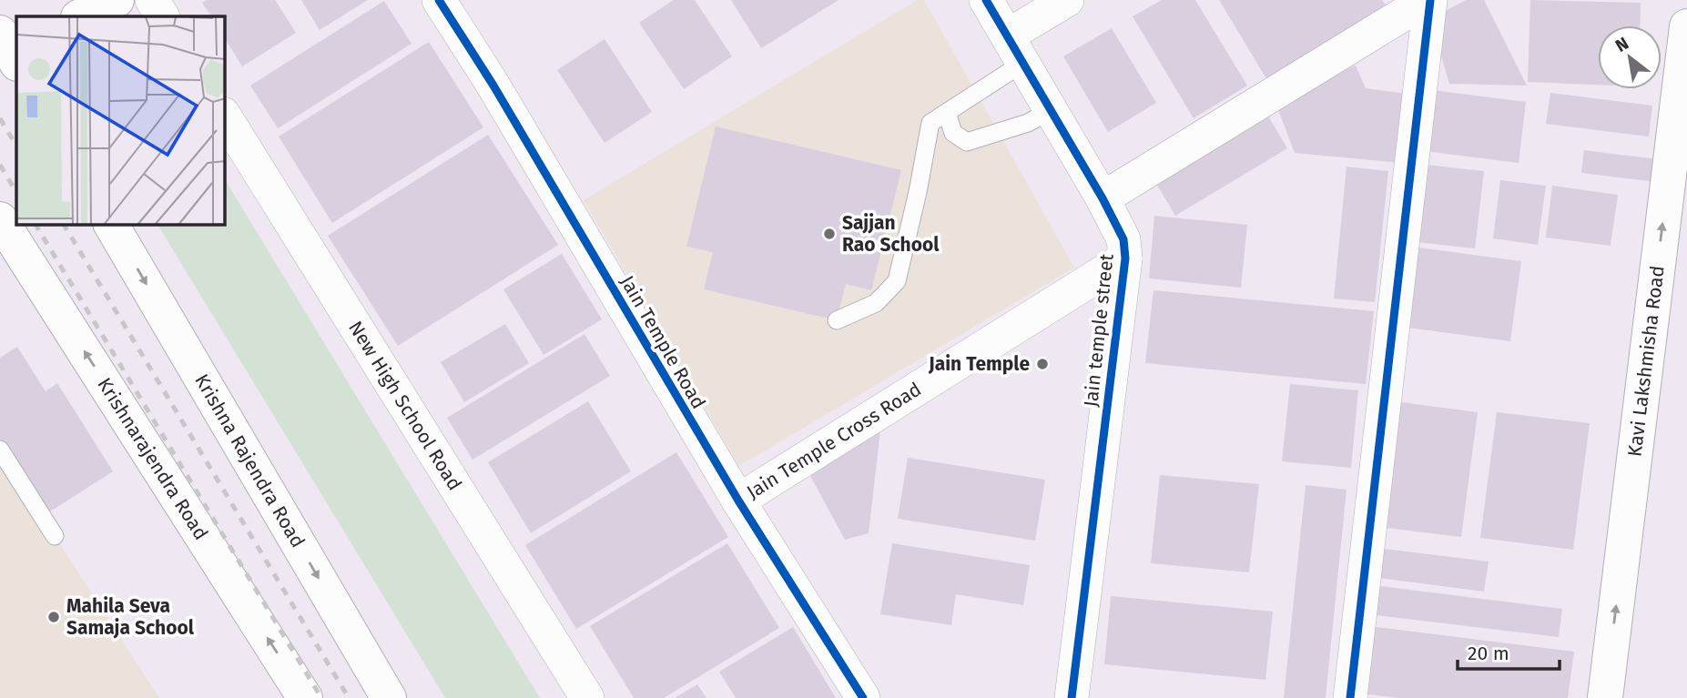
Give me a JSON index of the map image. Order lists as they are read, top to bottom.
{
  "streets": {
    "main road": ["Kavi Lakshmisha Road", "Krishnarajendra Road", "Krishna Rajendra Road"],
    "street": [
      "Jain temple street",
      "Jain Temple Road",
      "New High School Road",
      "Jain Temple Cross Road"
    ]
  },
  "crossings": [
    ["Jain temple street", "Jain Temple Cross Road"],
    ["Jain Temple Road", "Jain Temple Cross Road"]
  ],
  "one_way": ["Kavi Lakshmisha Road", "Krishnarajendra Road", "Krishna Rajendra Road"],
  "places": ["Sajjan Rao School", "Jain Temple", "Mahila Seva Samaja School"],
  "scale_bar": "20 m",
  "north": "top left"
}
